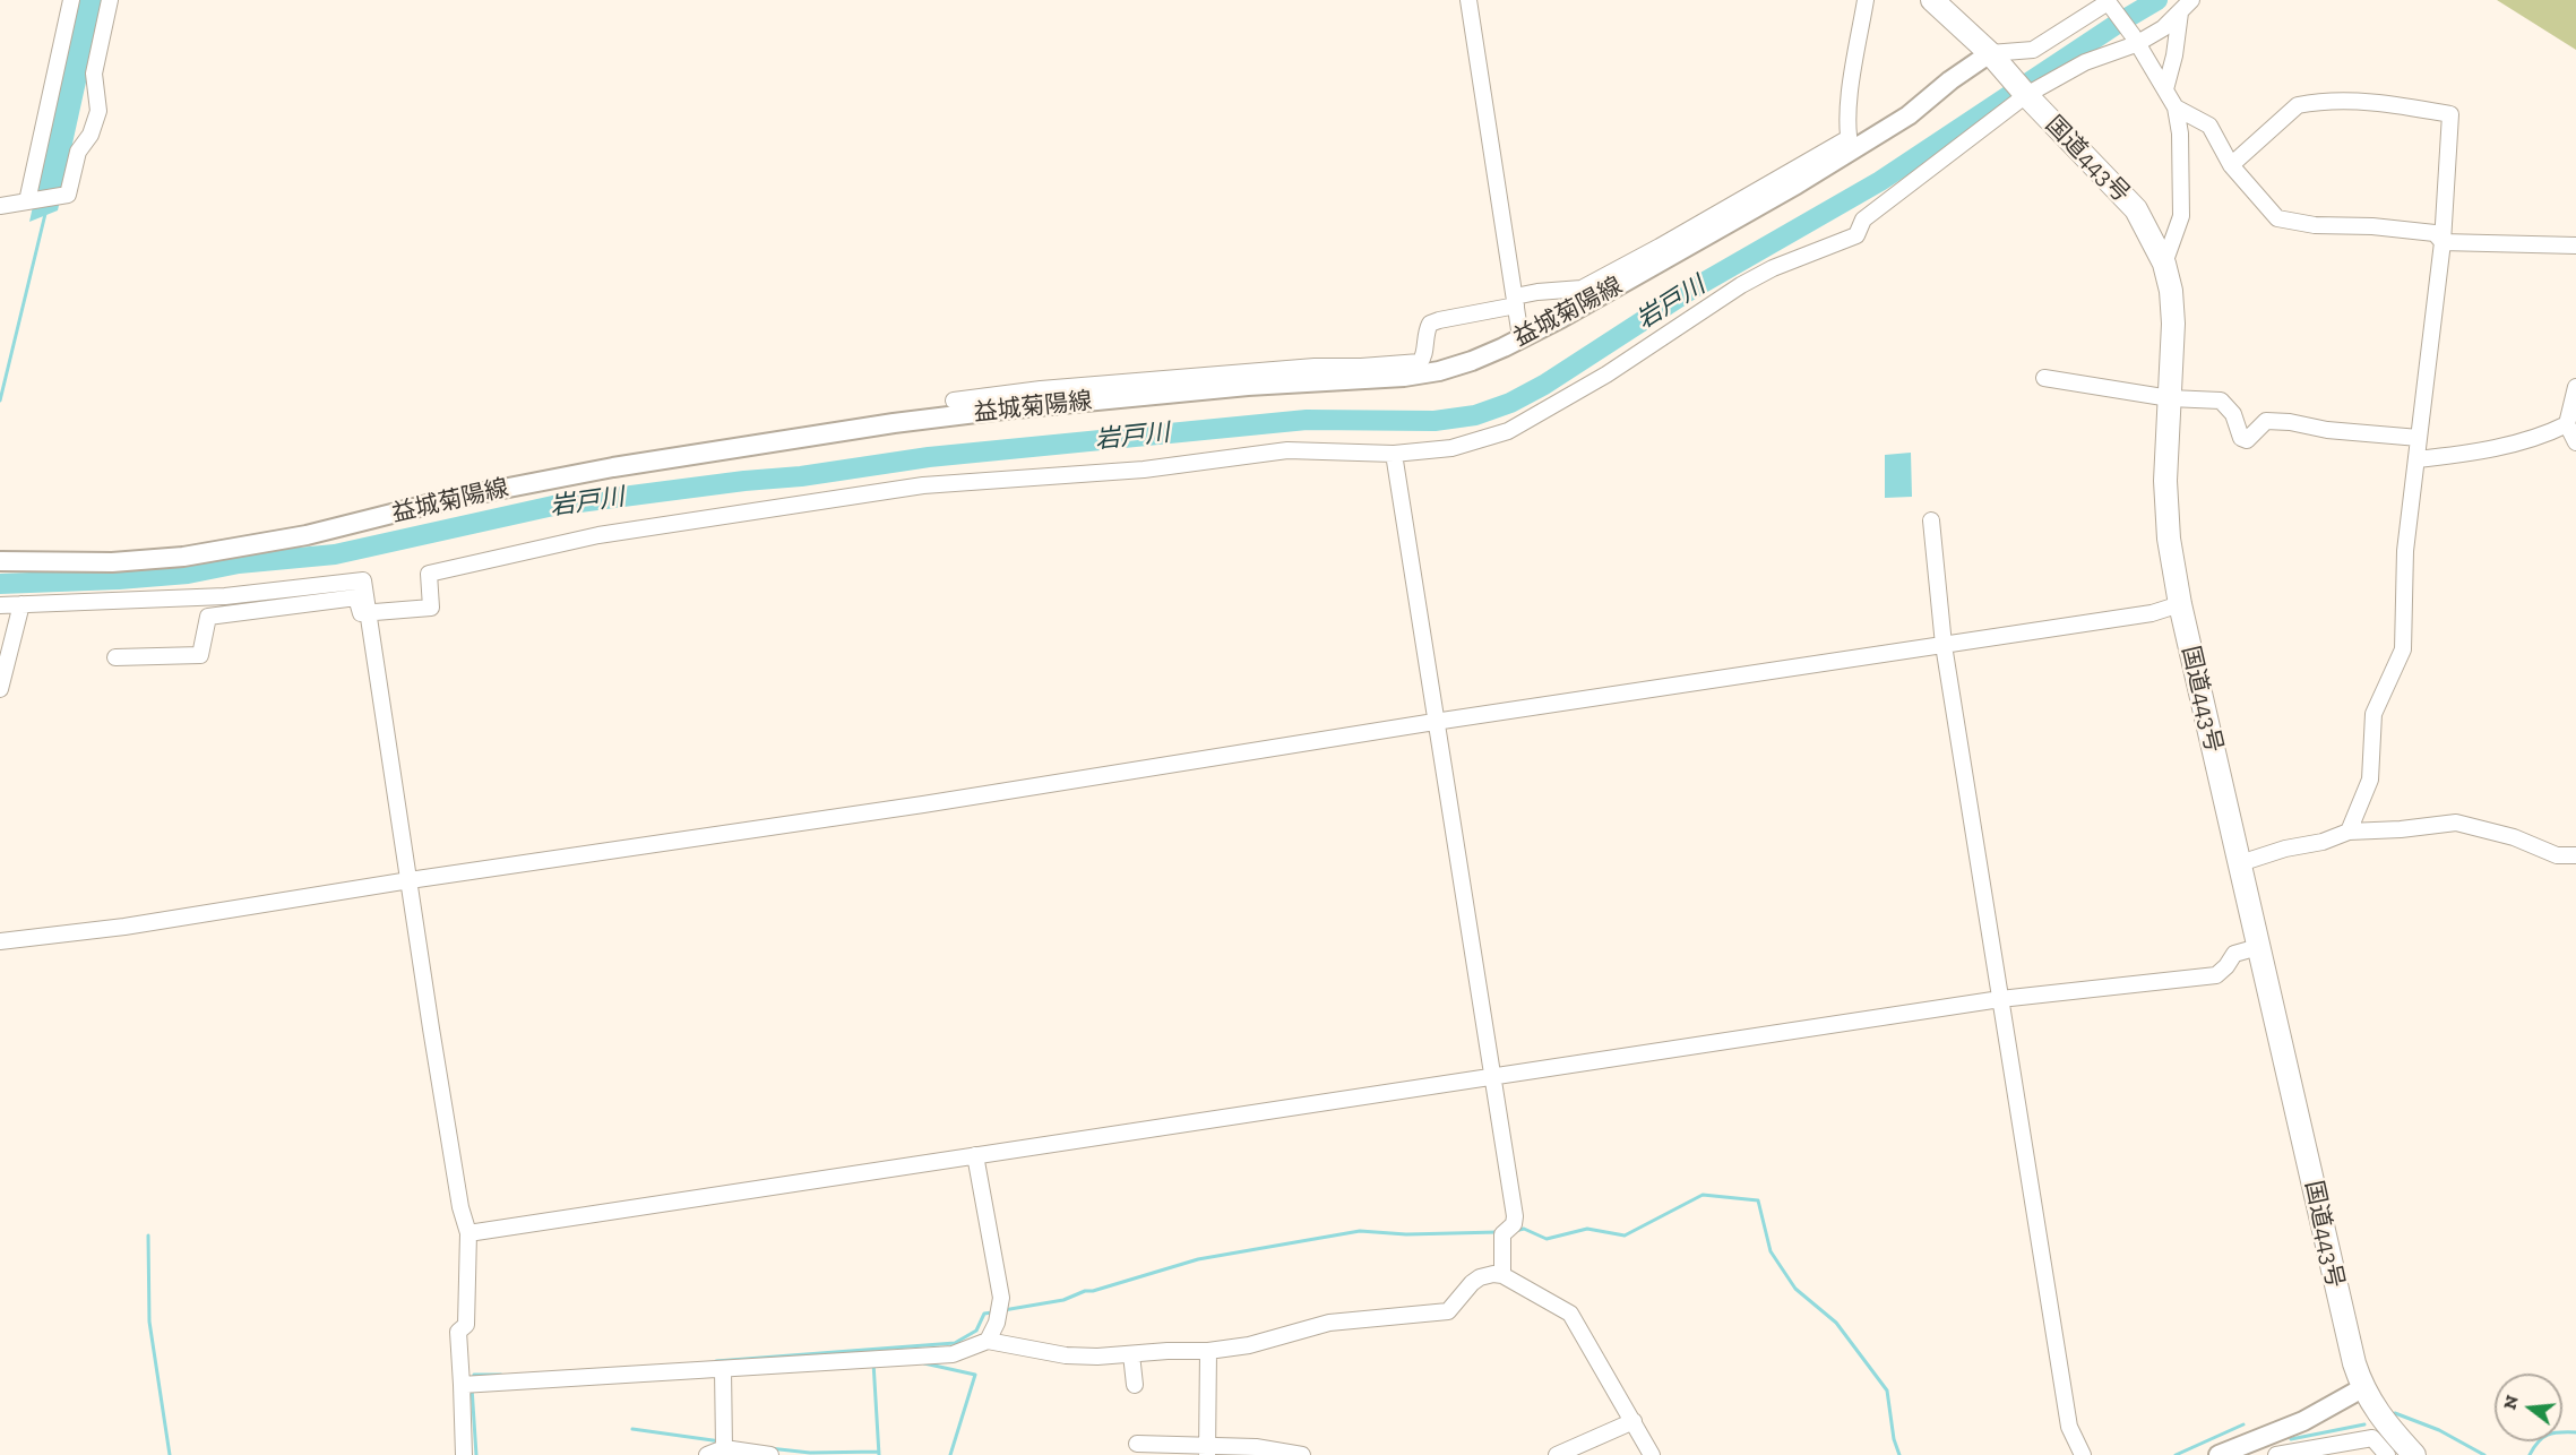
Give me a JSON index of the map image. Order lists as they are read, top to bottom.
{
  "streets": {
    "highway": ["国道443号"],
    "main road": ["益城菊陽線"]
  },
  "crossings": [
    ["国道443号", "益城菊陽線"]
  ],
  "water": ["岩戸川"],
  "north": "left"
}
